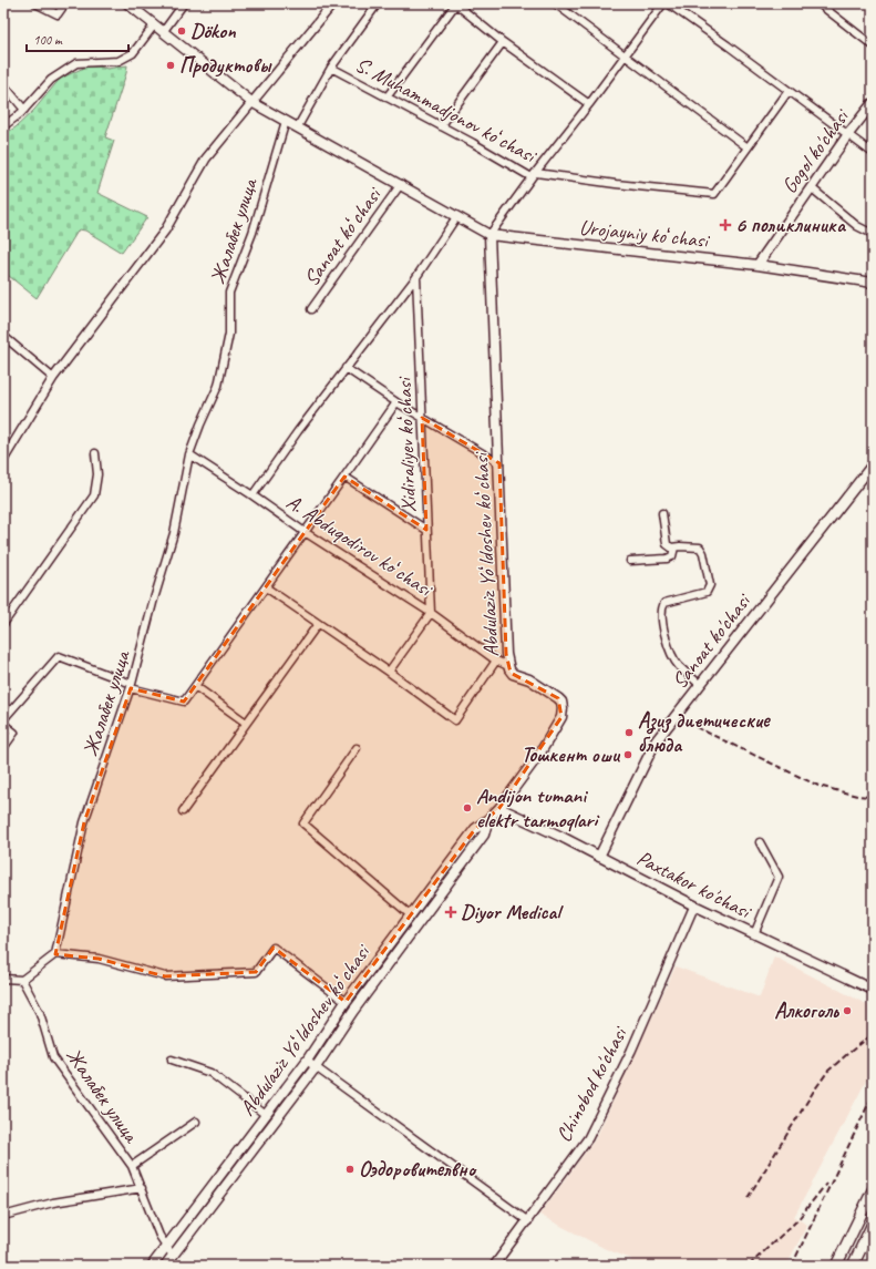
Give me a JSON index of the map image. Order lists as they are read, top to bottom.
{
  "streets": {
    "main road": [
      "Gogol ko'chasi",
      "Urоjayniy koʻchasi",
      "Abdulaziz Yoʻldoshev koʻchasi",
      "Sanoat ko'chasi",
      "Paxtakor ko'chasi"
    ],
    "street": [
      "S. Muhammadjonov koʻchasi",
      "Жалабек улица",
      "Sanoat koʻchasi",
      "Xidiraliyev koʻchasi",
      "A. Abduqodirov koʻchasi",
      "Chinobod ko'chasi"
    ]
  },
  "crossings": [
    ["Gogol ko'chasi", "Urоjayniy koʻchasi"],
    ["Жалабек улица", "A. Abduqodirov koʻchasi"],
    ["Жалабек улица", "Abdulaziz Yoʻldoshev koʻchasi"],
    ["Urоjayniy koʻchasi", "Abdulaziz Yoʻldoshev koʻchasi"],
    ["Xidiraliyev koʻchasi", "A. Abduqodirov koʻchasi"],
    ["A. Abduqodirov koʻchasi", "Abdulaziz Yoʻldoshev koʻchasi"],
    ["Abdulaziz Yoʻldoshev koʻchasi", "Paxtakor ko'chasi"],
    ["Sanoat ko'chasi", "Paxtakor ko'chasi"],
    ["Paxtakor ko'chasi", "Chinobod ko'chasi"]
  ],
  "places": {
    "other": [
      "Dökon",
      "Продуктовы",
      "Азиз диетические блюда",
      "Тошкент оши",
      "Andijon tumani elektr tarmoqlari",
      "Алкоголь",
      "Оэдоровителвно"
    ],
    "health": ["6 поликлиника", "Diyor Medical"]
  },
  "scale_bar": "100 m"
}
